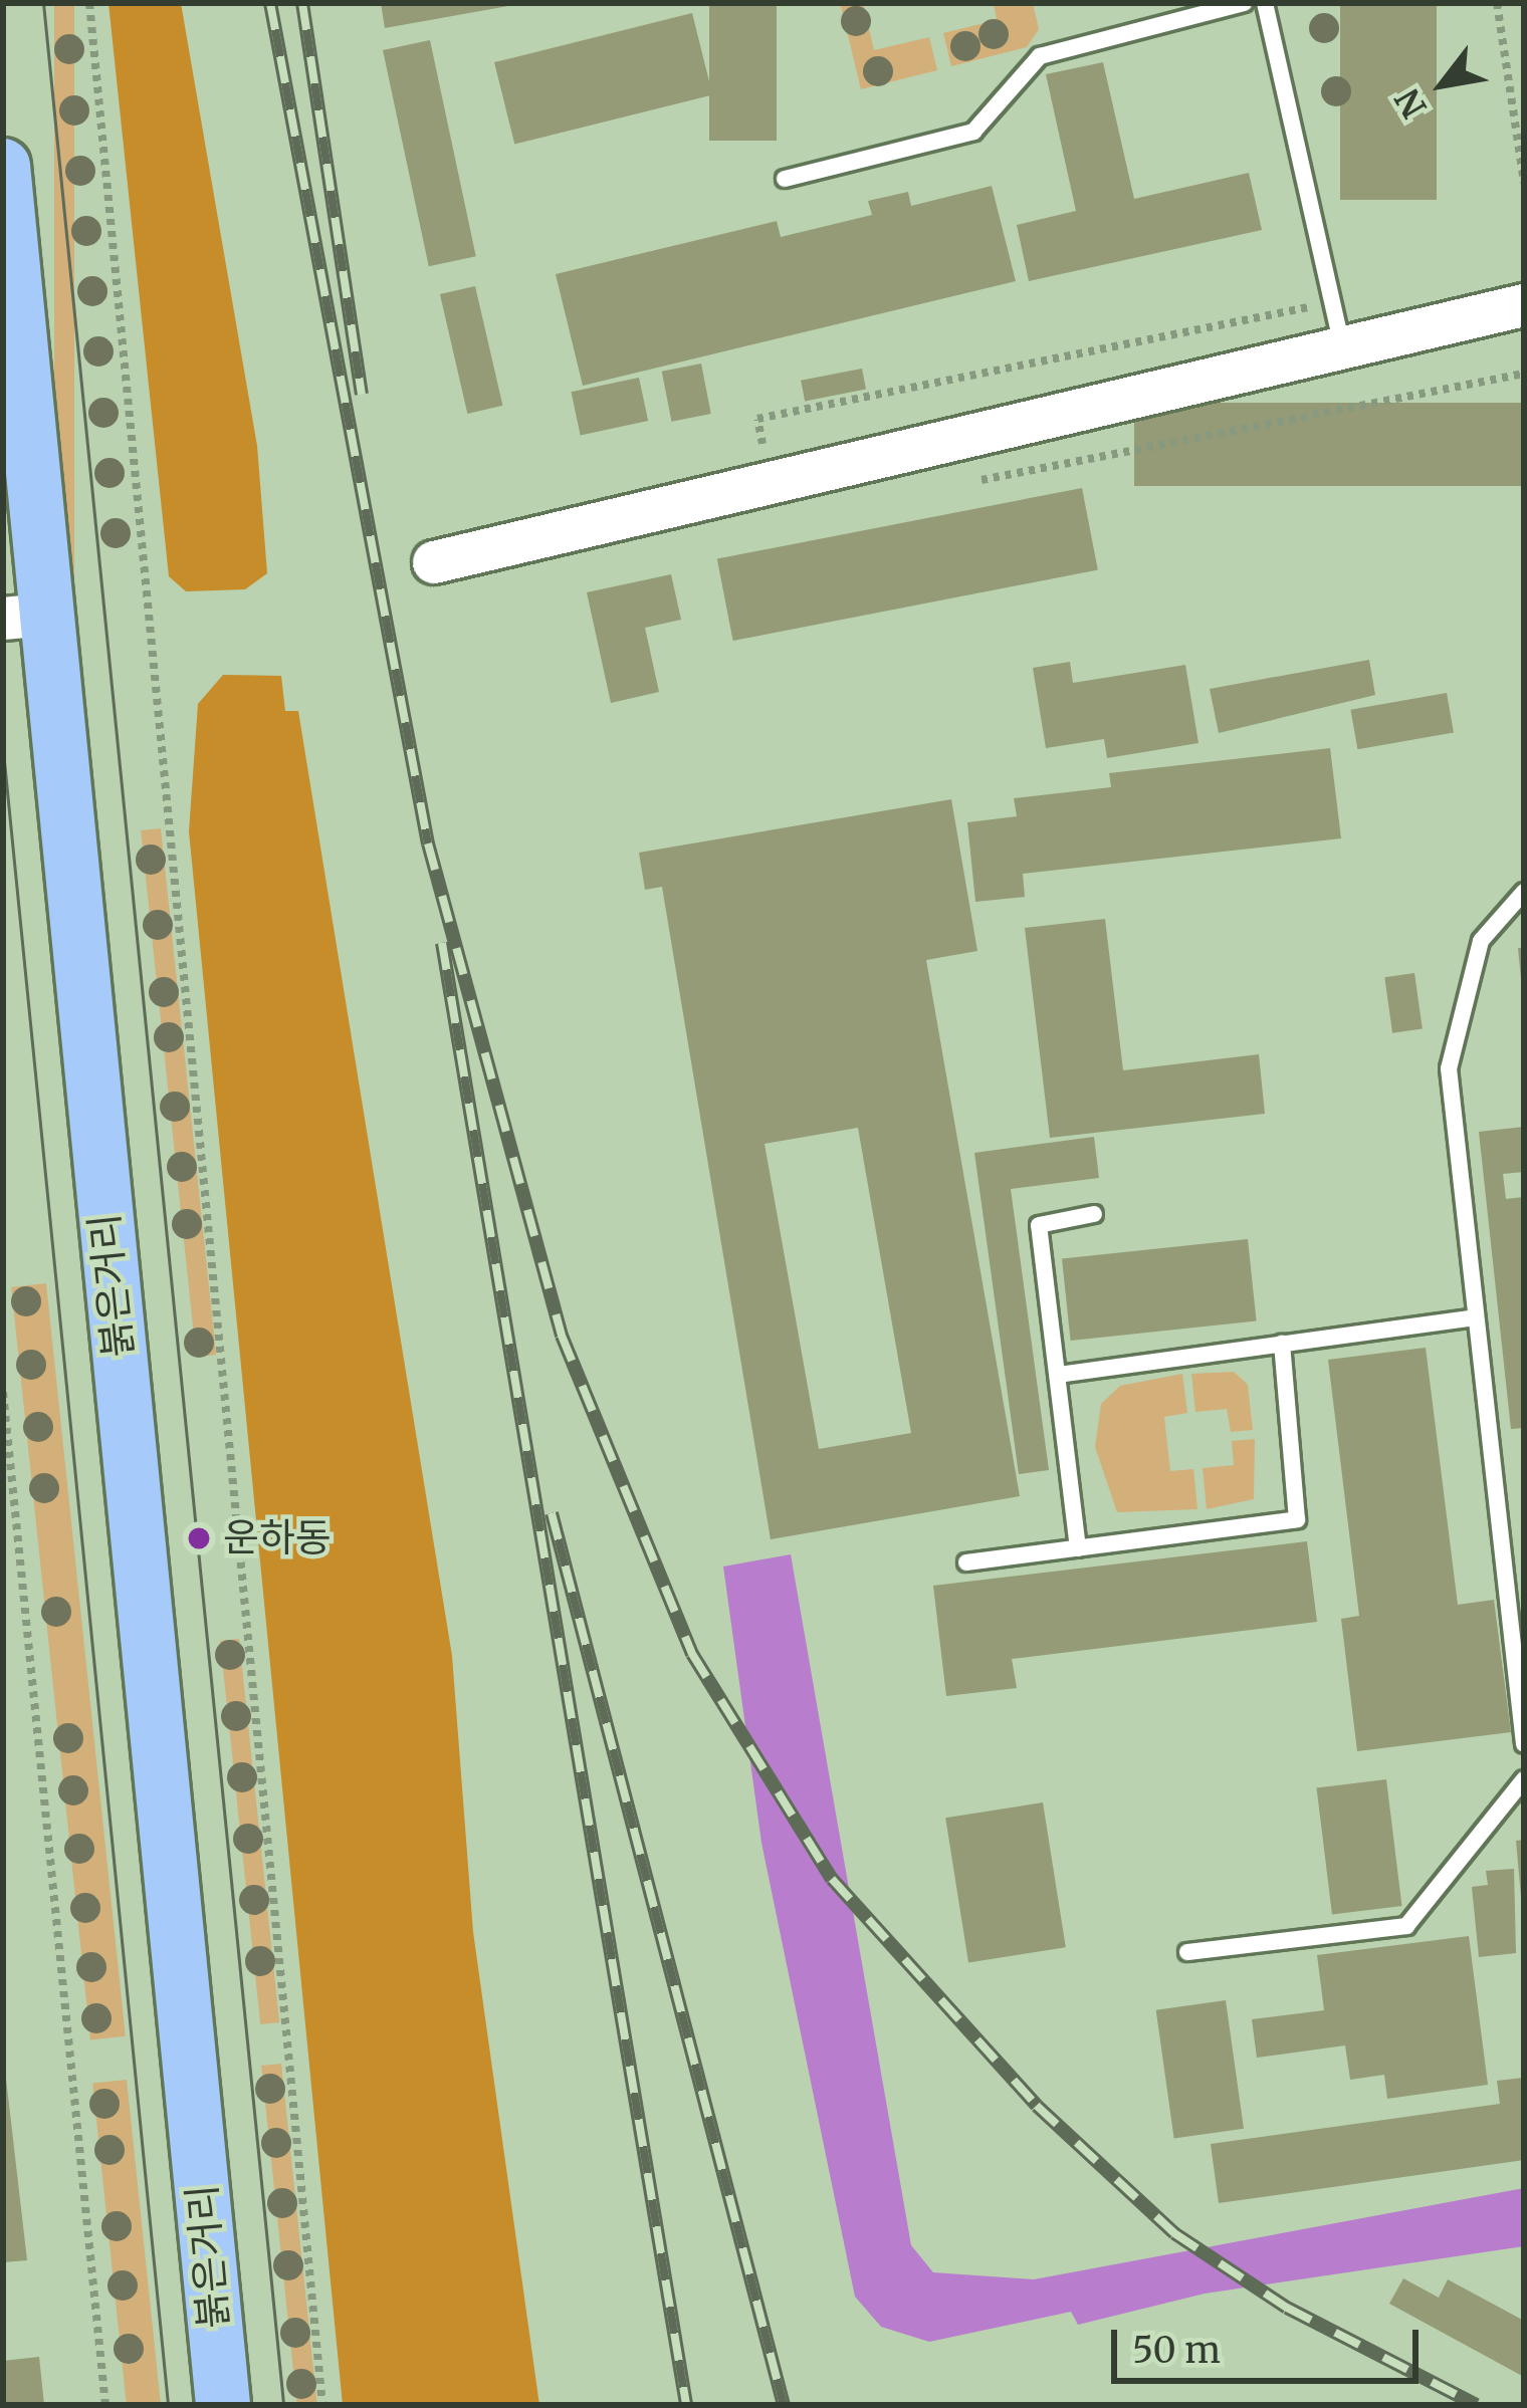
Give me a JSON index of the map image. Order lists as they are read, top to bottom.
{
  "streets": {
    "main road": ["붉은거리"]
  },
  "places": ["운하동"],
  "scale_bar": "50 m",
  "north": "bottom left"
}
